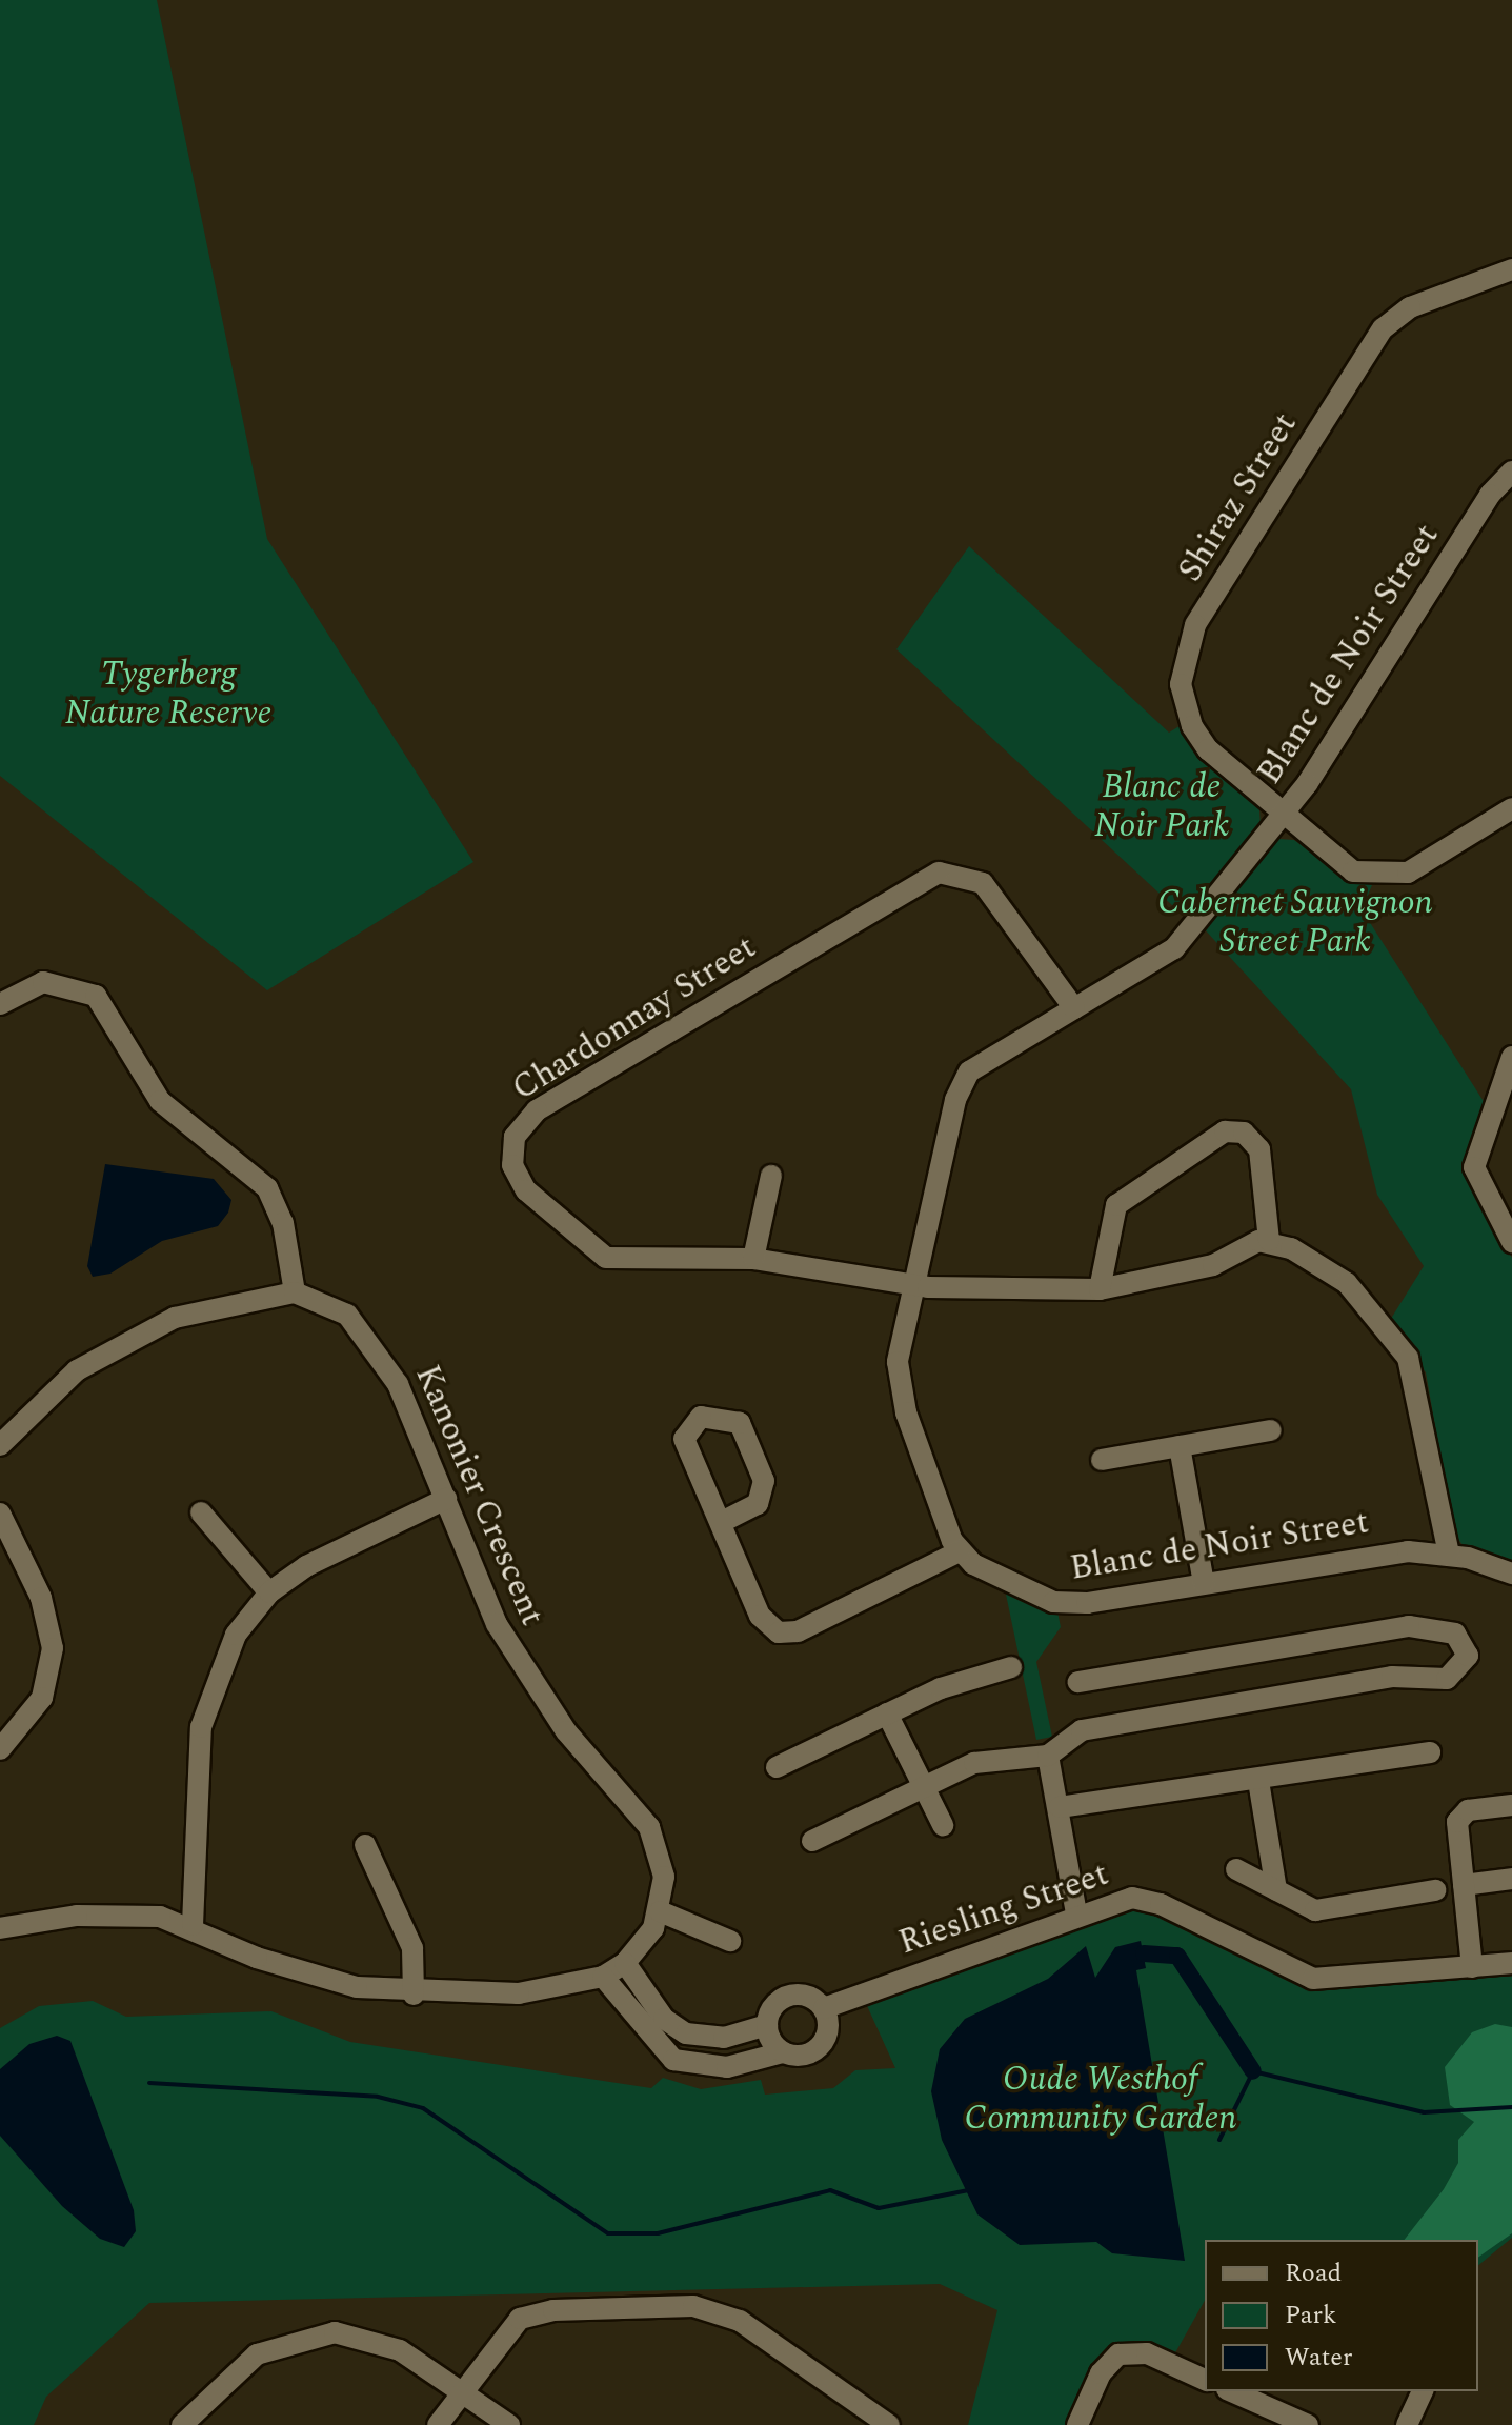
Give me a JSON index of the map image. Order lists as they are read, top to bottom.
{
  "streets": {
    "street": [
      "Shiraz Street",
      "Blanc de Noir Street",
      "Chardonnay Street",
      "Kanonier Crescent",
      "Riesling Street"
    ]
  },
  "crossings": [
    ["Shiraz Street", "Blanc de Noir Street"],
    ["Blanc de Noir Street", "Chardonnay Street"]
  ],
  "parks": [
    "Tygerberg Nature Reserve",
    "Blanc de Noir Park",
    "Cabernet Sauvignon Street Park",
    "Oude Westhof Community Garden"
  ],
  "legend": ["Road", "Park", "Water"]
}
